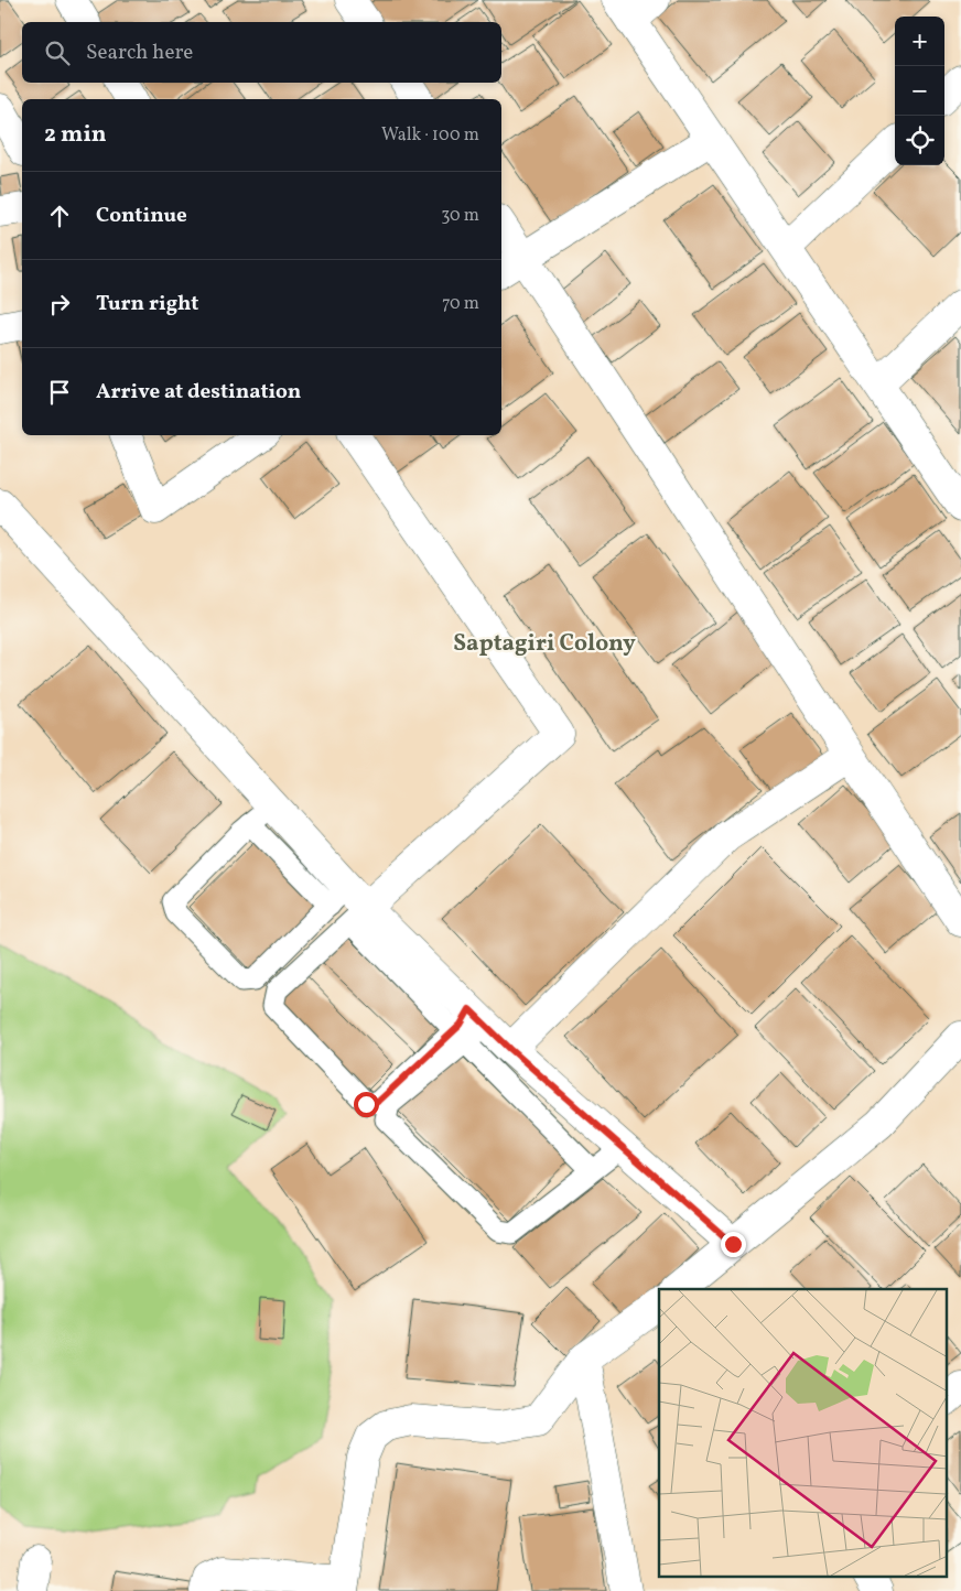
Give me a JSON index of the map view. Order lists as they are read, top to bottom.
{
  "districts": ["Saptagiri Colony"],
  "page": {
    "map_buttons": ["+", "−"],
    "search": "Search here",
    "heading": ["2 min", "Walk · 100 m"],
    "list": [
      ["Continue", "30 m"],
      ["Turn right", "70 m"],
      "Arrive at destination"
    ]
  }
}
